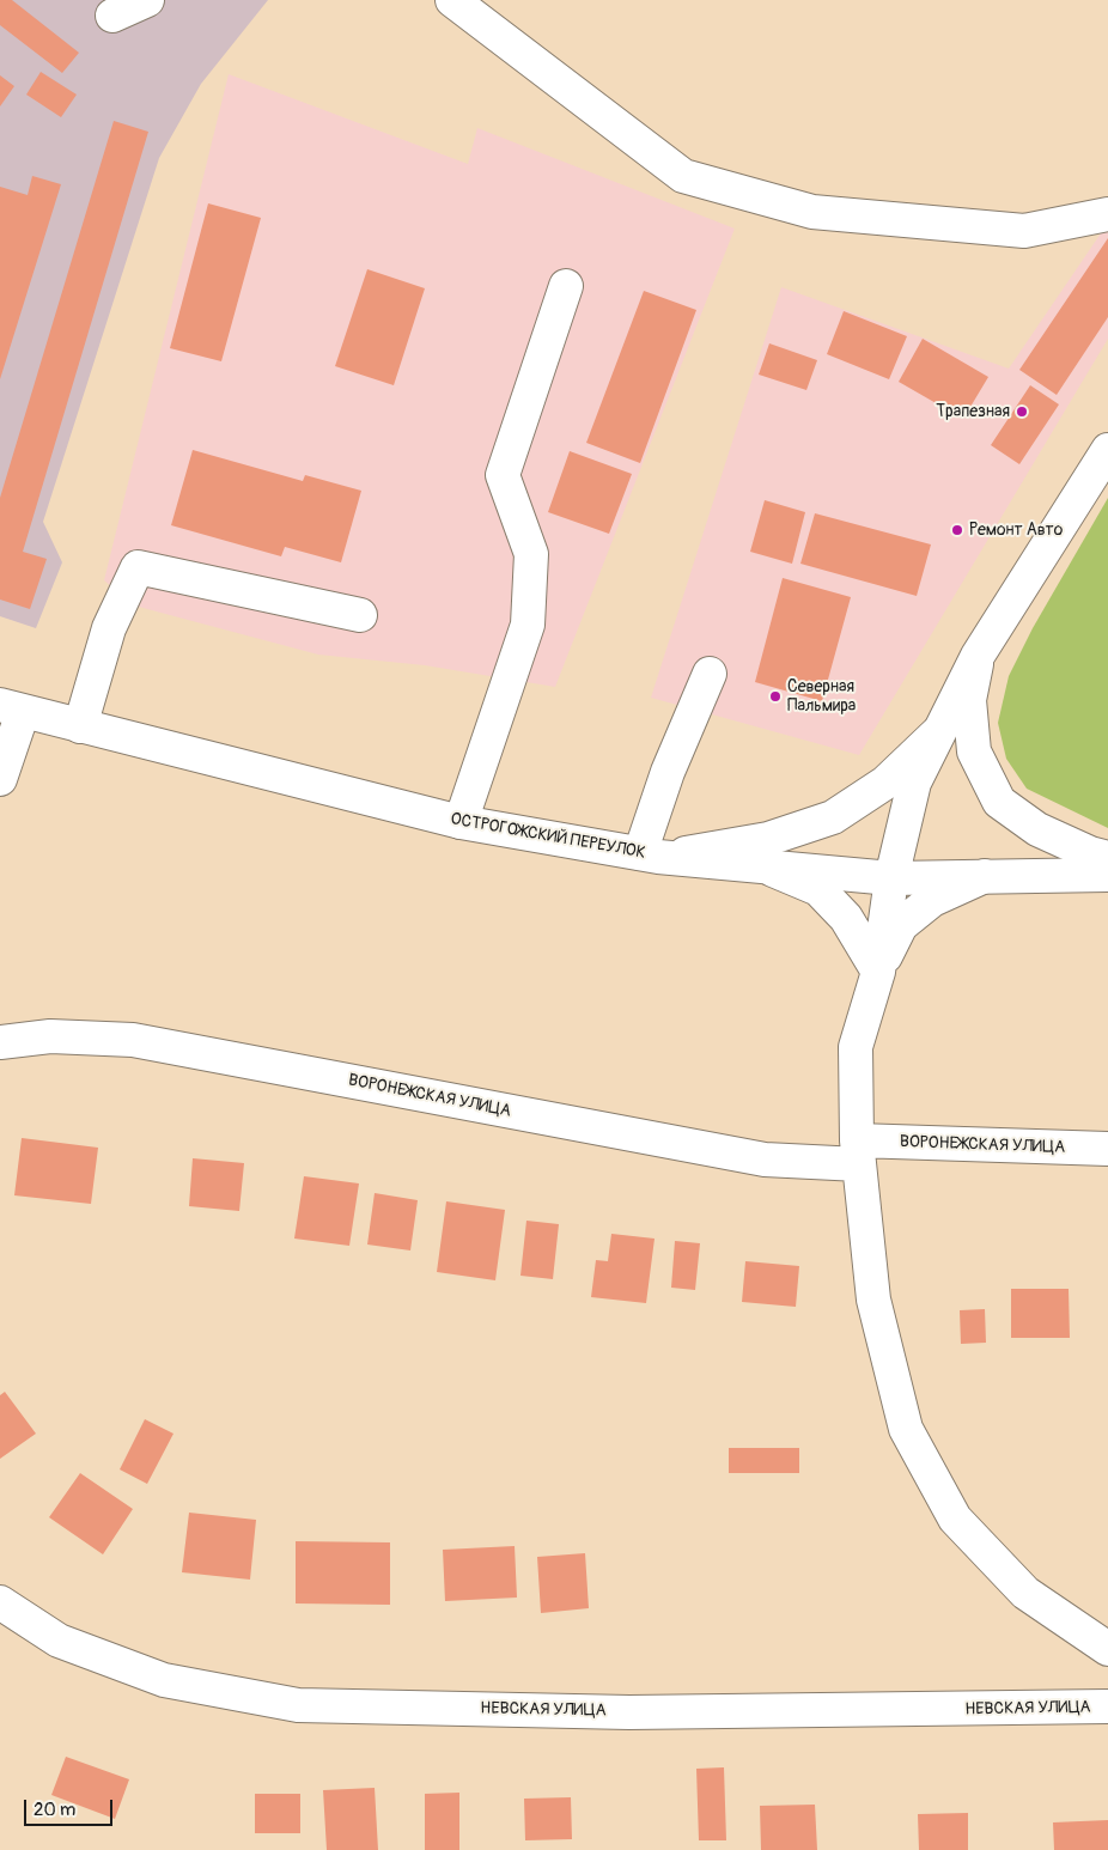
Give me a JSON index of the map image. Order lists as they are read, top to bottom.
{
  "streets": {
    "street": ["ОСТРОГОЖСКИЙ ПЕРЕУЛОК", "ВОРОНЕЖСКАЯ УЛИЦА", "НЕВСКАЯ УЛИЦА"]
  },
  "places": ["Трапезная", "Ремонт Авто", "Северная Пальмира"],
  "scale_bar": "20 m"
}
